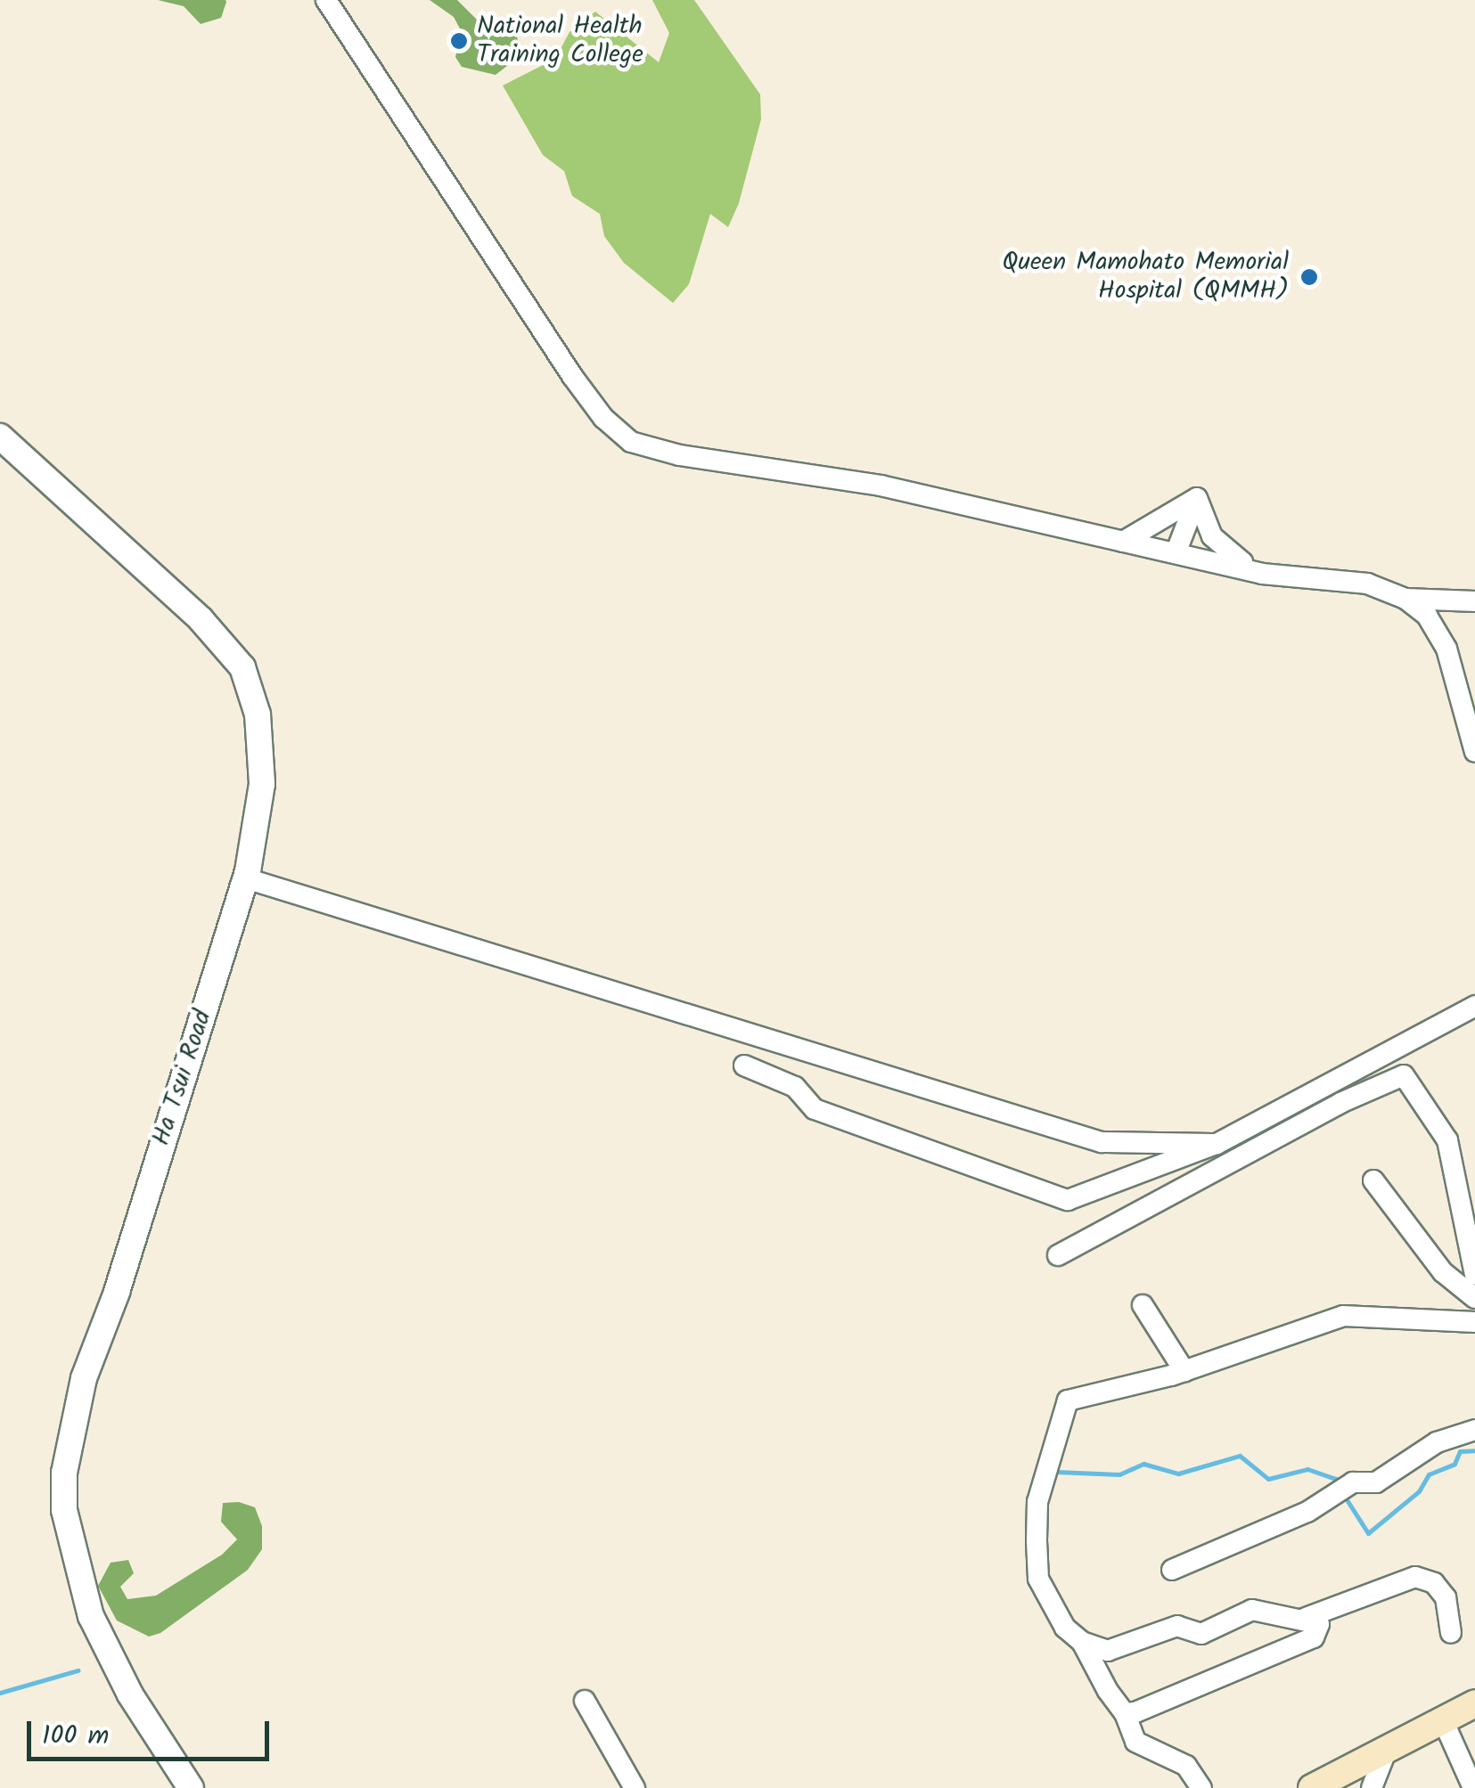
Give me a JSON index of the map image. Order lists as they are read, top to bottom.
{
  "streets": {
    "street": ["Ha Tsui Road"]
  },
  "places": ["National Health Training College", "Queen Mamohato Memorial Hospital (QMMH)"],
  "scale_bar": "100 m"
}
